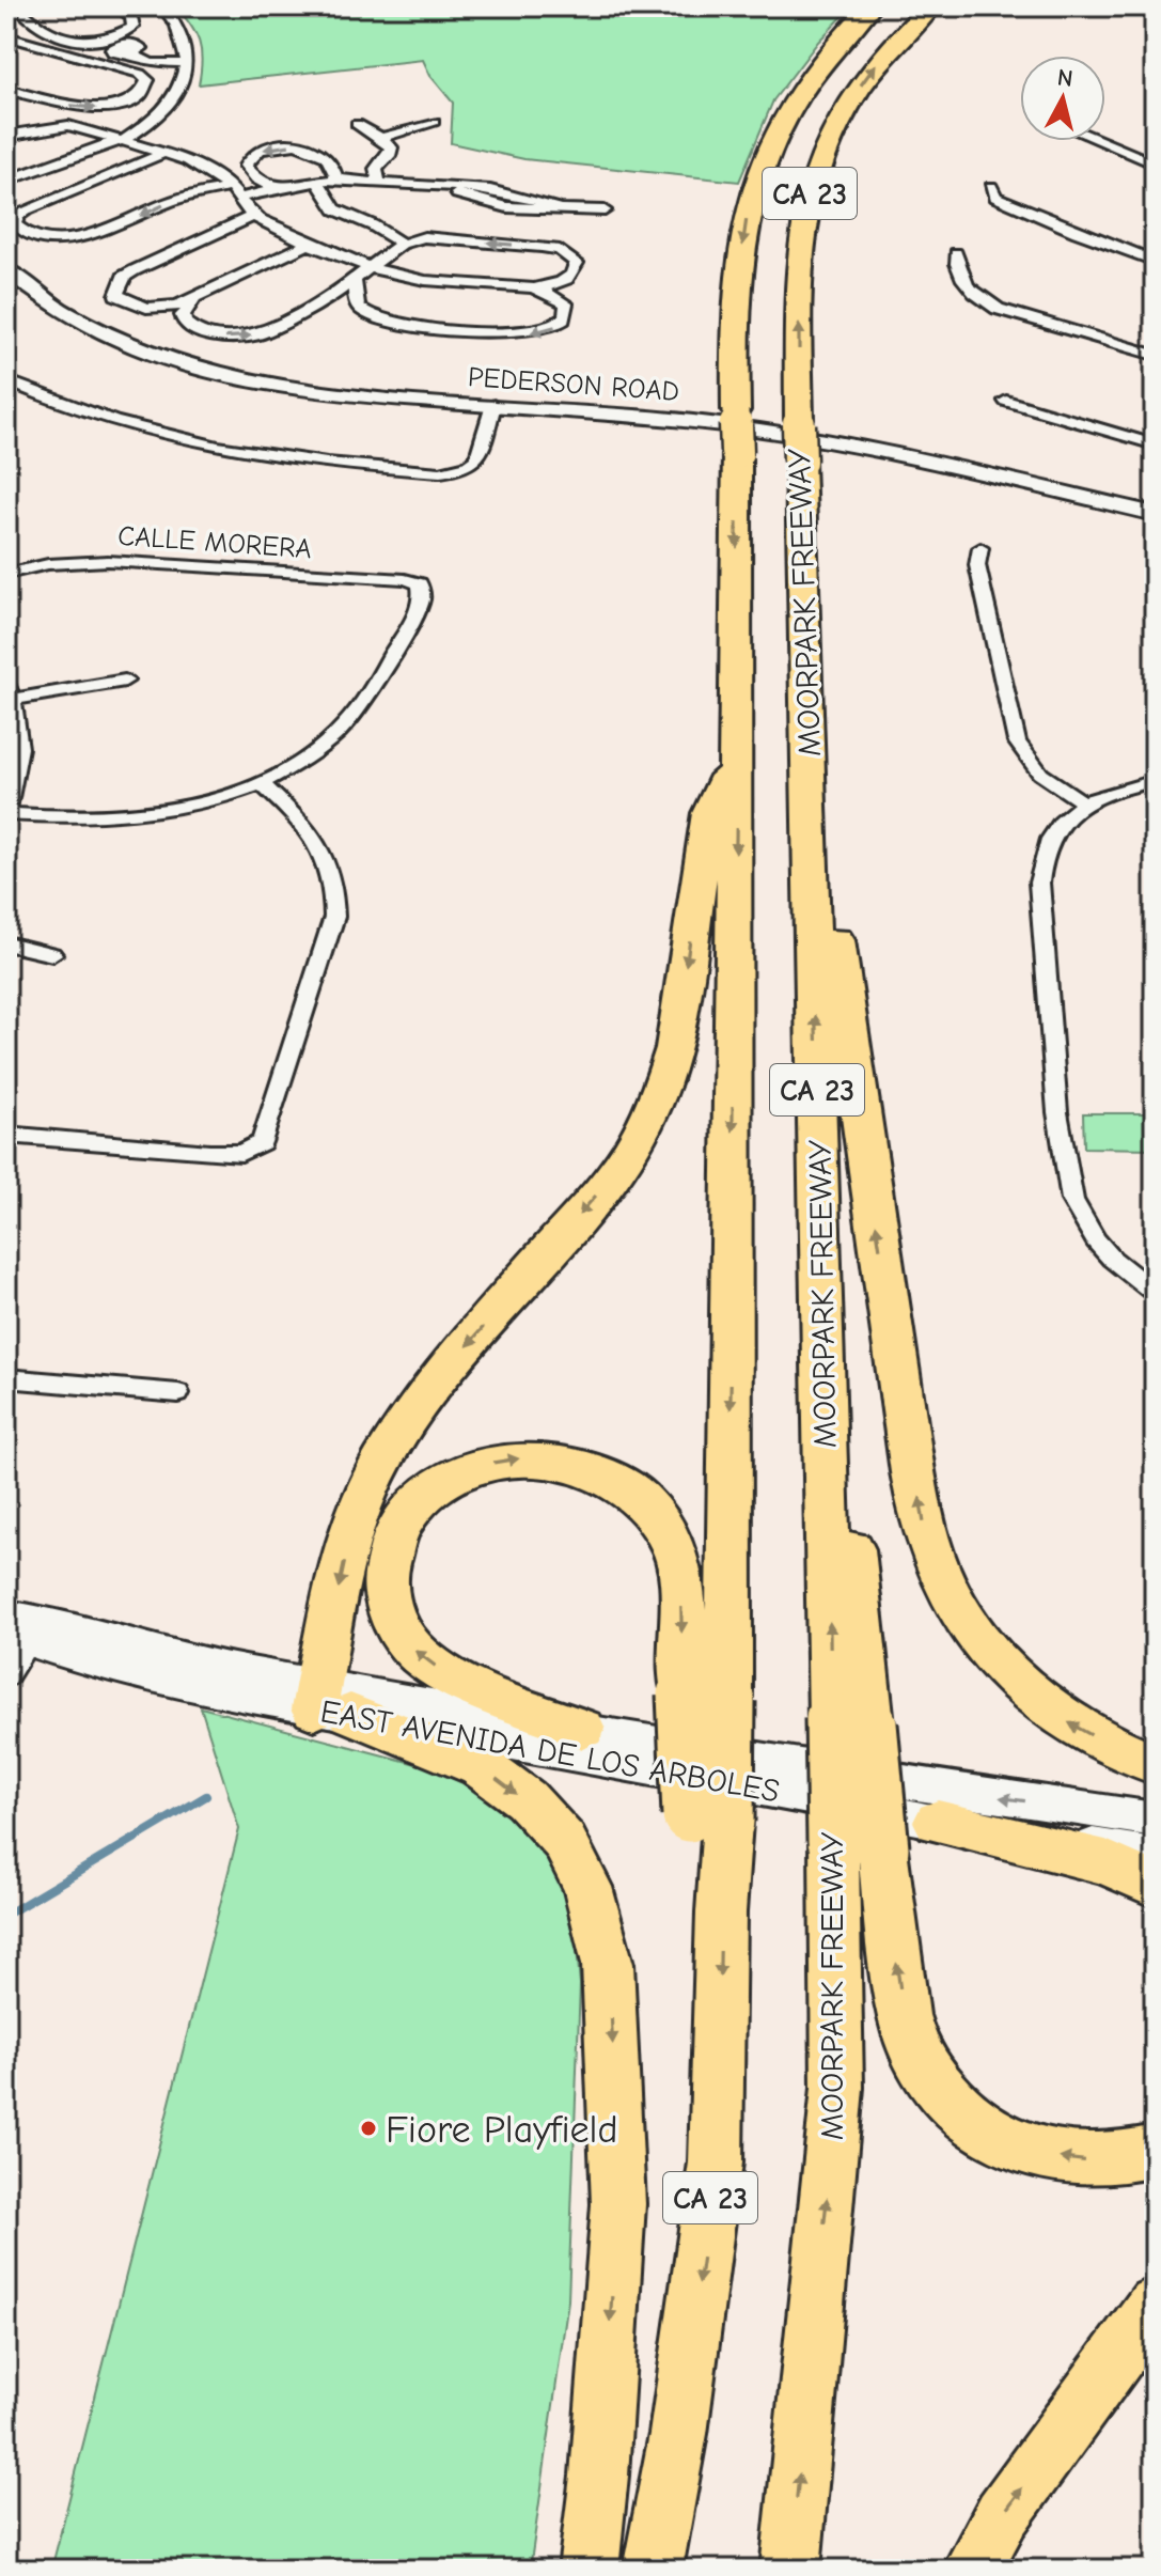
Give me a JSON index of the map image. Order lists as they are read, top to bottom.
{
  "streets": {
    "highway": ["CA 23", "MOORPARK FREEWAY"],
    "main road": ["EAST AVENIDA DE LOS ARBOLES"],
    "street": ["PEDERSON ROAD", "CALLE MORERA"]
  },
  "places": ["Fiore Playfield"],
  "north": "top"
}
